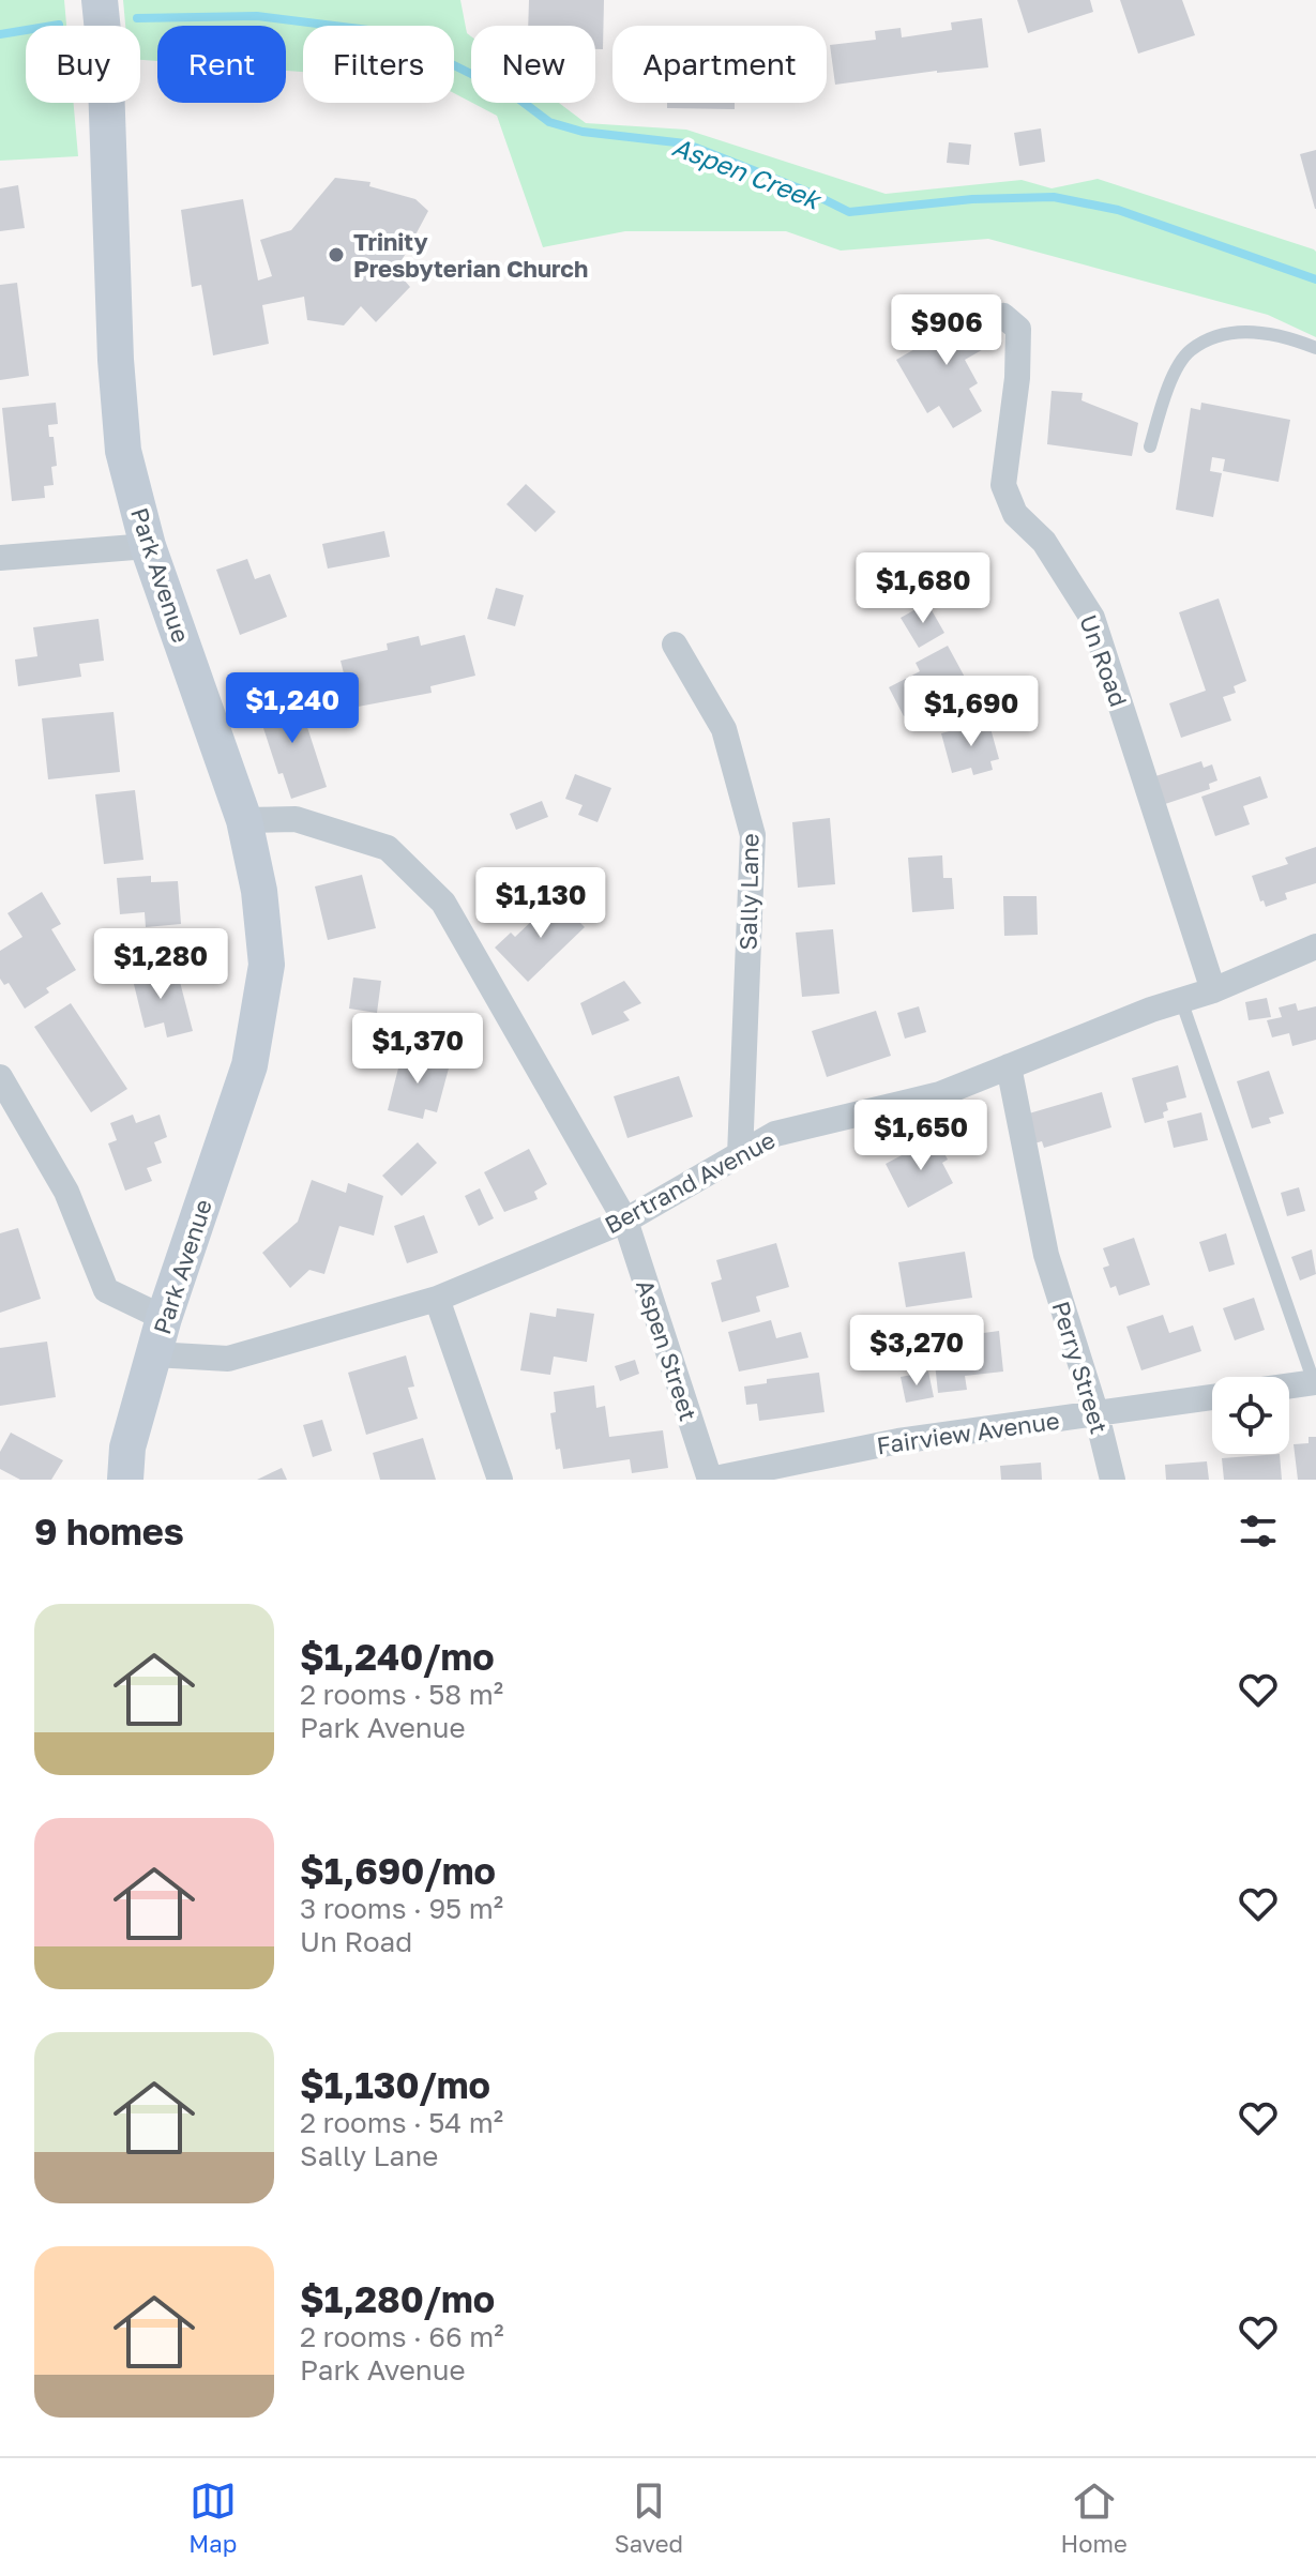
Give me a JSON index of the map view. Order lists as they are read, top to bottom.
{
  "streets": {
    "street": [
      "Park Avenue",
      "Un Road",
      "Sally Lane",
      "Bertrand Avenue",
      "Aspen Street",
      "Perry Street",
      "Fairview Avenue"
    ]
  },
  "crossings": [
    ["Park Avenue", "Bertrand Avenue"],
    ["Park Avenue", "Aspen Street"],
    ["Un Road", "Bertrand Avenue"],
    ["Sally Lane", "Bertrand Avenue"],
    ["Bertrand Avenue", "Aspen Street"],
    ["Bertrand Avenue", "Perry Street"],
    ["Aspen Street", "Fairview Avenue"],
    ["Perry Street", "Fairview Avenue"]
  ],
  "water": ["Aspen Creek"],
  "places": ["Trinity Presbyterian Church"],
  "page": {
    "chip": [
      "Buy",
      "Rent",
      "Filters",
      "New",
      "Apartment"
    ],
    "price": [
      "$906",
      "$1,680",
      "$1,240",
      "$1,690",
      "$1,130",
      "$1,280",
      "$1,370",
      "$1,650",
      "$3,270"
    ],
    "heading": "9 homes",
    "list": [
      {
        "name": "$1,240/mo",
        "note": "2 rooms · 58 m² · Park Avenue"
      },
      {
        "name": "$1,690/mo",
        "note": "3 rooms · 95 m² · Un Road"
      },
      {
        "name": "$1,130/mo",
        "note": "2 rooms · 54 m² · Sally Lane"
      },
      {
        "name": "$1,280/mo",
        "note": "2 rooms · 66 m² · Park Avenue"
      }
    ],
    "tabs": ["Map", "Saved", "Home"]
  }
}
